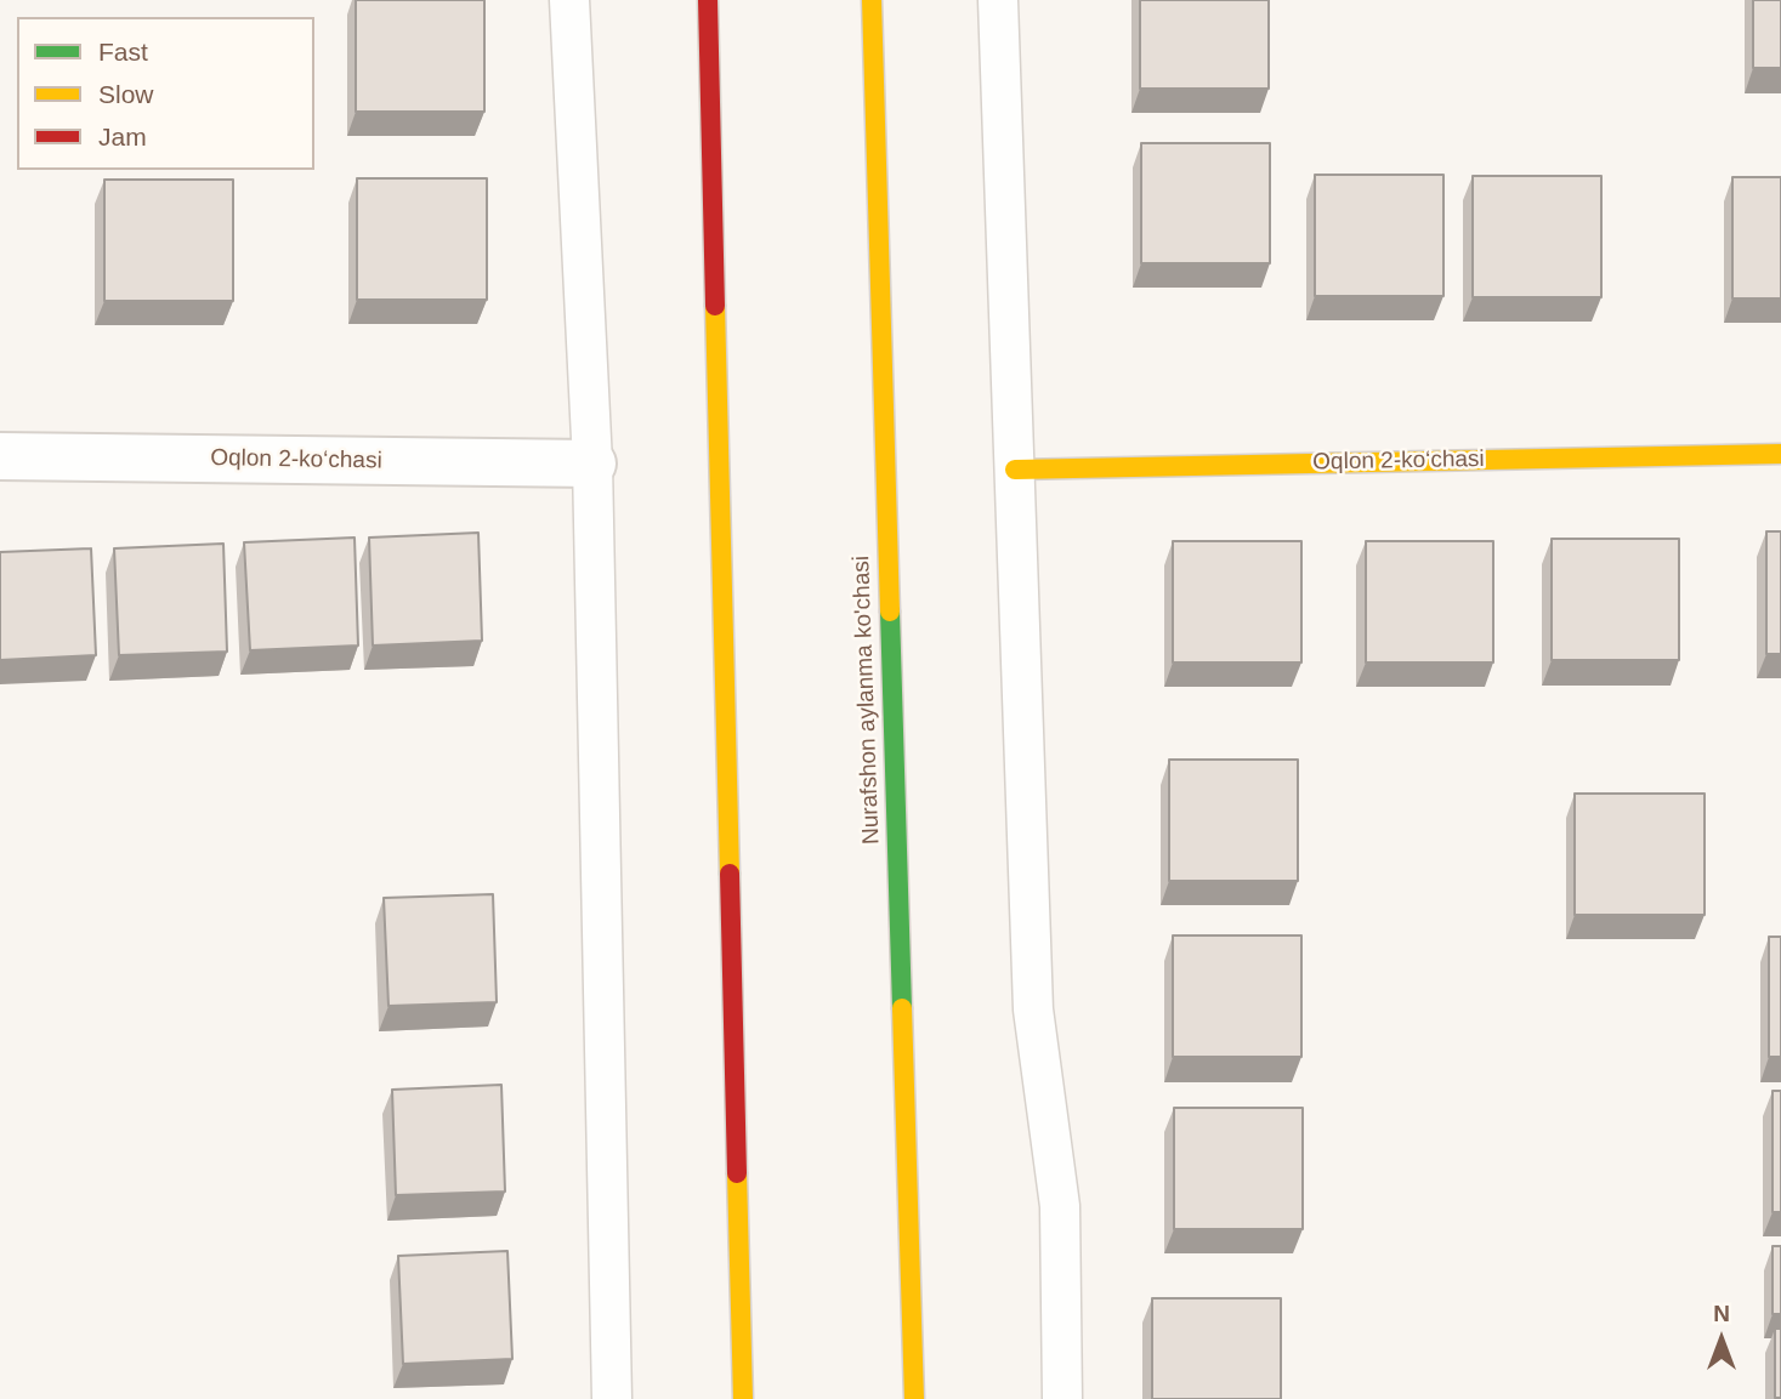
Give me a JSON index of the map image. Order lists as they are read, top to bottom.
{
  "streets": {
    "main road": ["Oqlon 2-ko‘chasi", "Nurafshon aylanma ko'chasi"]
  },
  "legend": ["Fast", "Slow", "Jam"],
  "north": "top"
}
